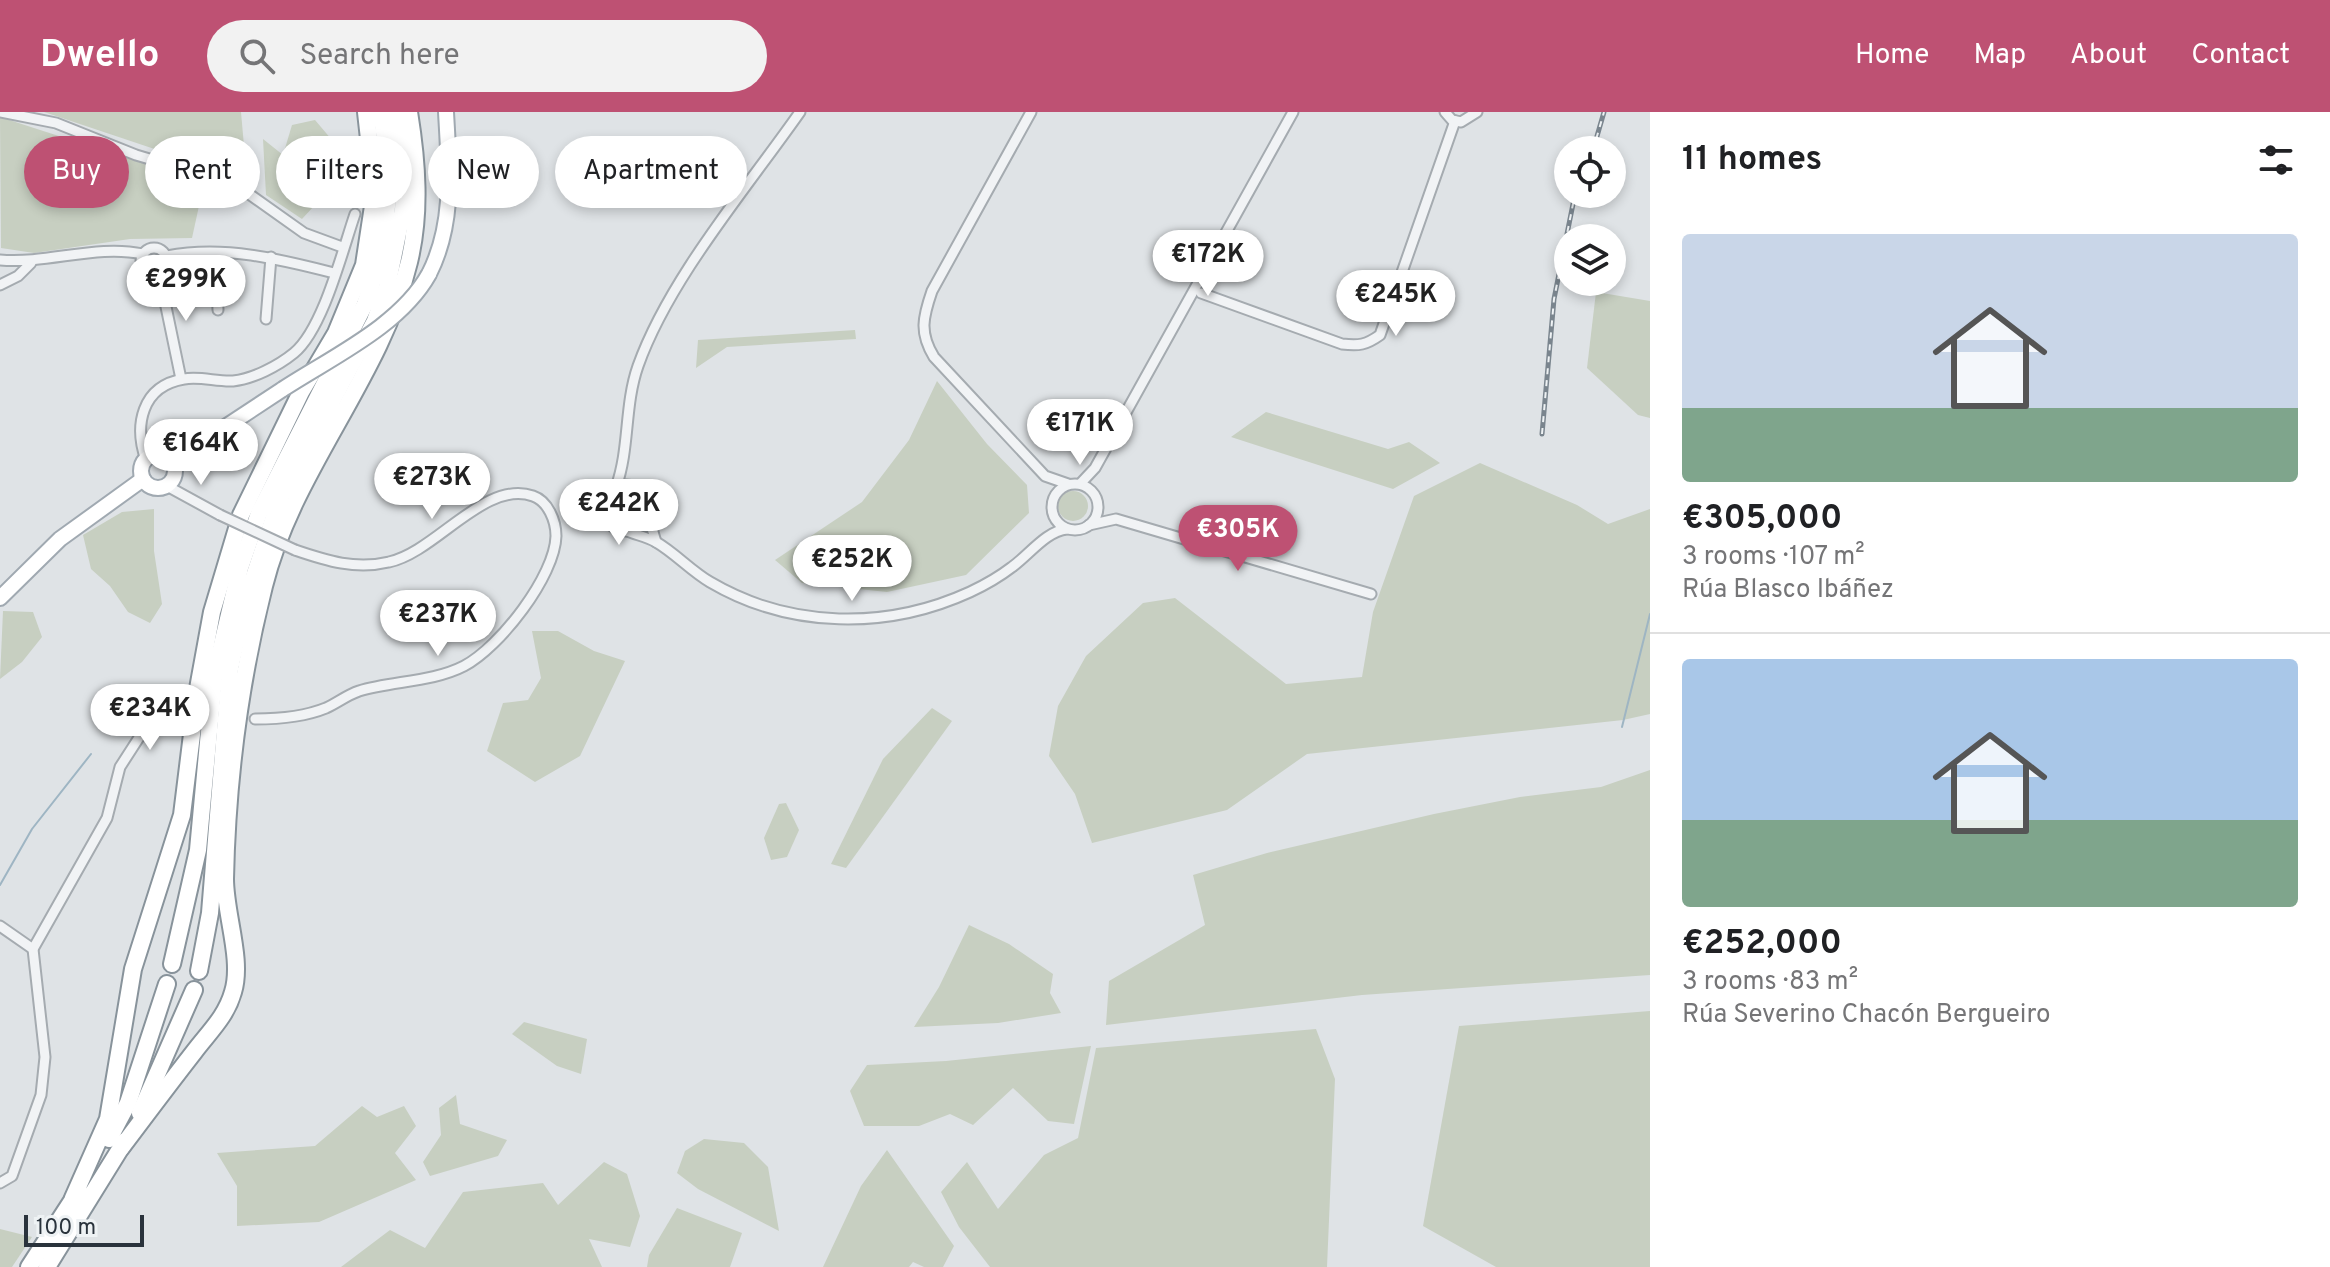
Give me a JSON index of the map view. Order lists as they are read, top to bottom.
{
  "scale_bar": "100 m",
  "page": {
    "header": "Dwello",
    "search": "Search here",
    "nav": [
      "Home",
      "Map",
      "About",
      "Contact"
    ],
    "heading": "11 homes",
    "chip": [
      "Buy",
      "Rent",
      "Filters",
      "New",
      "Apartment"
    ],
    "list": [
      {
        "name": "€305,000",
        "note": "3 rooms · 107 m² · Rúa Blasco Ibáñez"
      },
      {
        "name": "€252,000",
        "note": "3 rooms · 83 m² · Rúa Severino Chacón Bergueiro"
      }
    ],
    "price": [
      "€172K",
      "€299K",
      "€245K",
      "€171K",
      "€164K",
      "€273K",
      "€242K",
      "€305K",
      "€252K",
      "€237K",
      "€234K"
    ],
    "scale": "100 m"
  }
}
